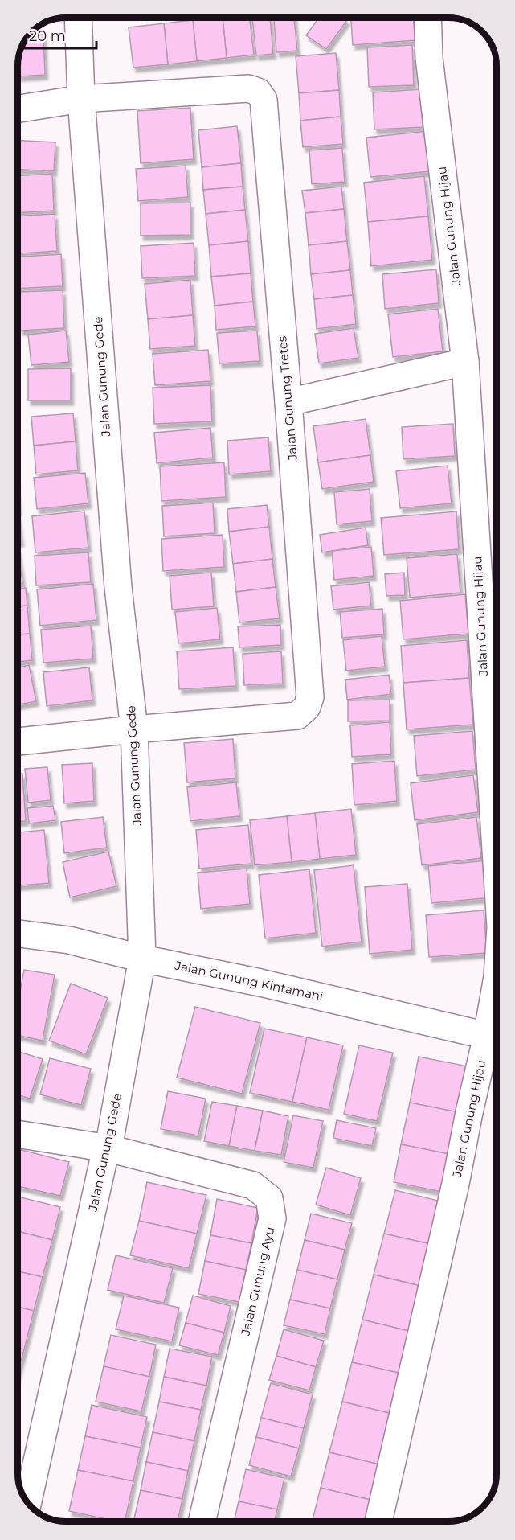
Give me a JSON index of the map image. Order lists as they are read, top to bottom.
{
  "streets": {
    "street": [
      "Jalan Gunung Hijau",
      "Jalan Gunung Gede",
      "Jalan Gunung Tretes",
      "Jalan Gunung Kintamani",
      "Jalan Gunung Ayu"
    ]
  },
  "crossings": [
    ["Jalan Gunung Hijau", "Jalan Gunung Kintamani"],
    ["Jalan Gunung Gede", "Jalan Gunung Tretes"],
    ["Jalan Gunung Gede", "Jalan Gunung Kintamani"],
    ["Jalan Gunung Gede", "Jalan Gunung Ayu"]
  ],
  "scale_bar": "20 m"
}
